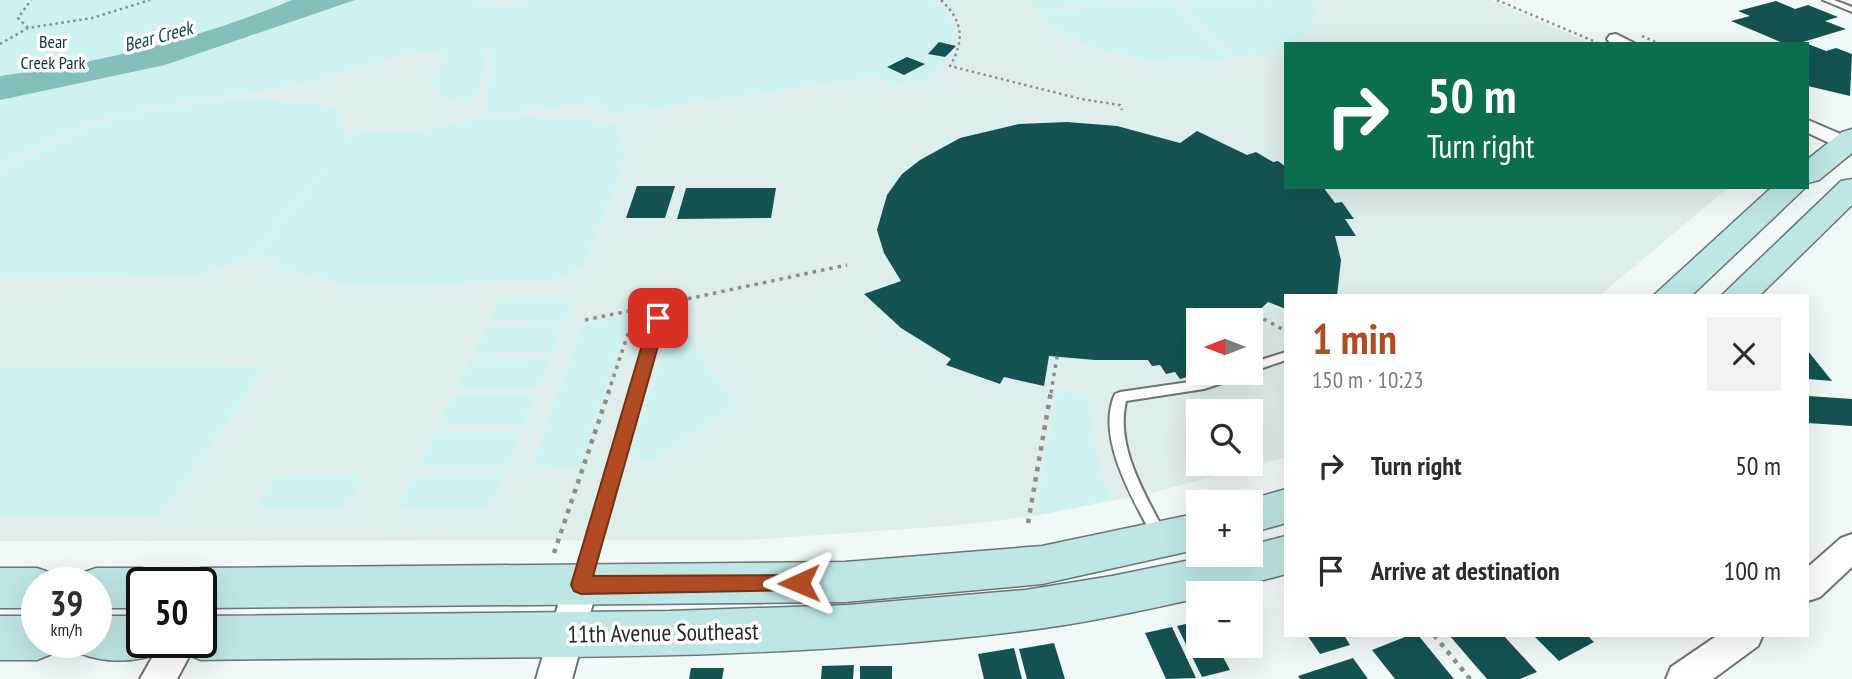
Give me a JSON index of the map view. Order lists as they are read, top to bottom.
{
  "streets": {
    "main road": ["11th Avenue Southeast"]
  },
  "water": ["Bear Creek"],
  "parks": ["Bear Creek Park"],
  "north": "left",
  "page": {
    "turn": ["50 m", "Turn right"],
    "heading": ["1 min", "150 m · 10:23"],
    "map_buttons": ["+", "−"],
    "list": [
      {
        "name": "Turn right",
        "value": "50 m"
      },
      {
        "name": "Arrive at destination",
        "value": "100 m"
      }
    ],
    "speed": "39 km/h",
    "limit": "50"
  }
}
